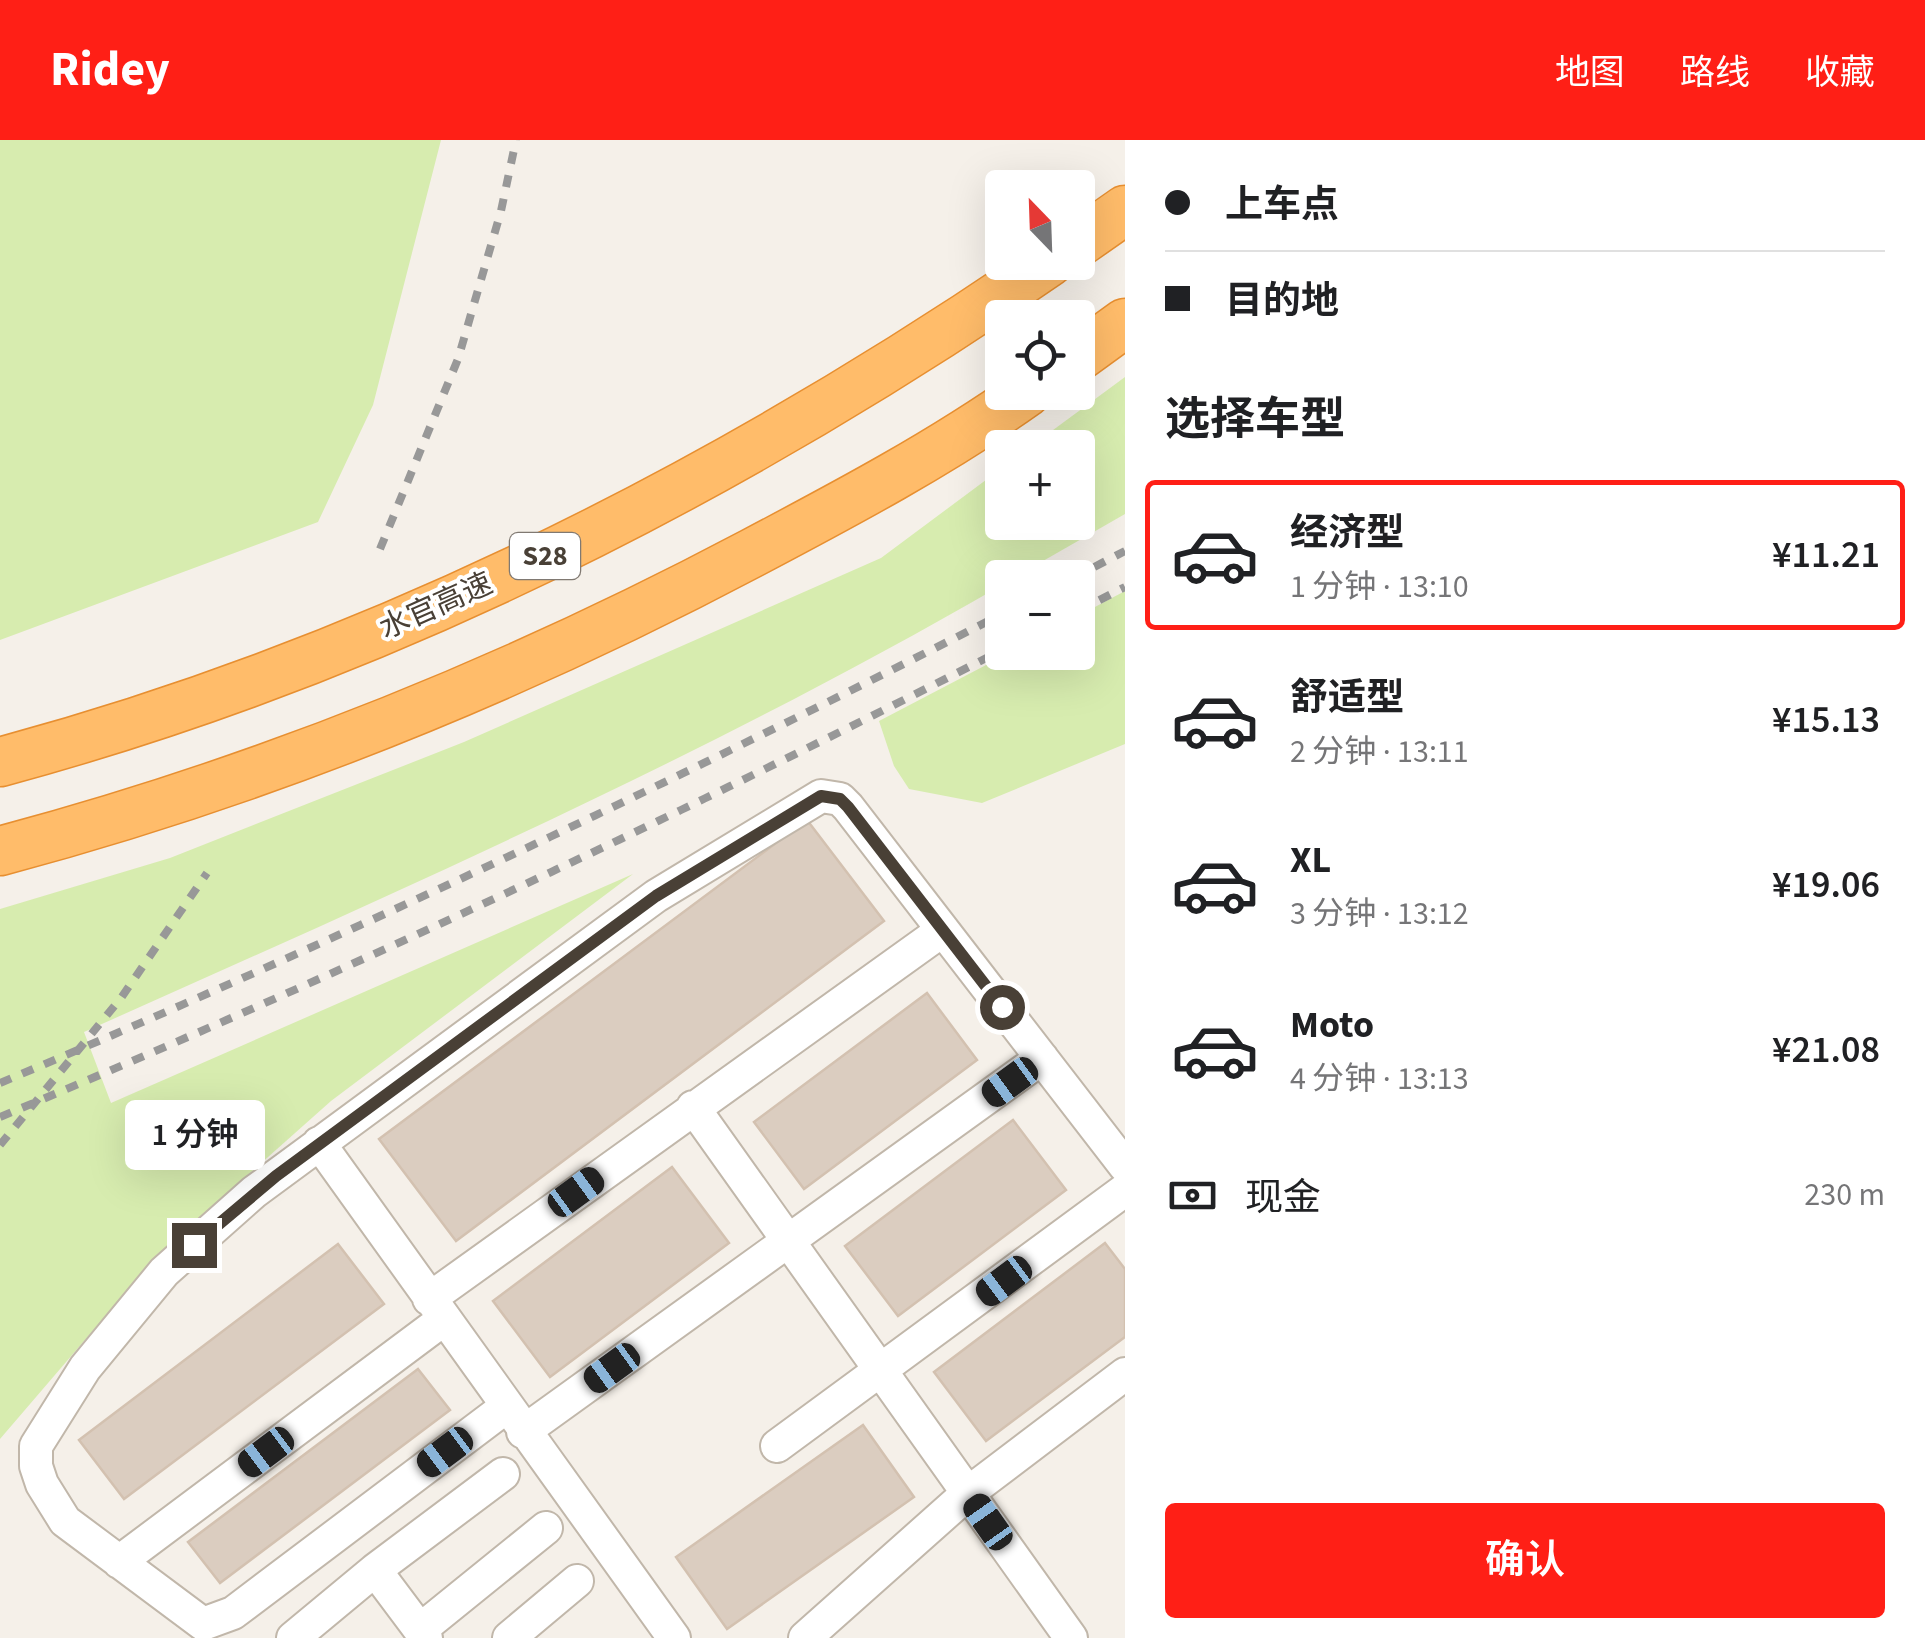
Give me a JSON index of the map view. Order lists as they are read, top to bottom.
{
  "streets": {
    "highway": ["S28", "水官高速"]
  },
  "north": "top left",
  "page": {
    "header": "Ridey",
    "nav": ["地图", "路线", "收藏"],
    "banner": ["上车点", "目的地"],
    "map_buttons": ["+", "−"],
    "heading": "选择车型",
    "list": [
      {
        "name": "经济型",
        "note": "1 分钟 · 13:10",
        "value": "¥11.21"
      },
      {
        "name": "舒适型",
        "note": "2 分钟 · 13:11",
        "value": "¥15.13"
      },
      {
        "name": "XL",
        "note": "3 分钟 · 13:12",
        "value": "¥19.06"
      },
      {
        "name": "Moto",
        "note": "4 分钟 · 13:13",
        "value": "¥21.08"
      }
    ],
    "bubble": "1 分钟",
    "pay": ["现金", "230 m"],
    "buttons": "确认"
  }
}
